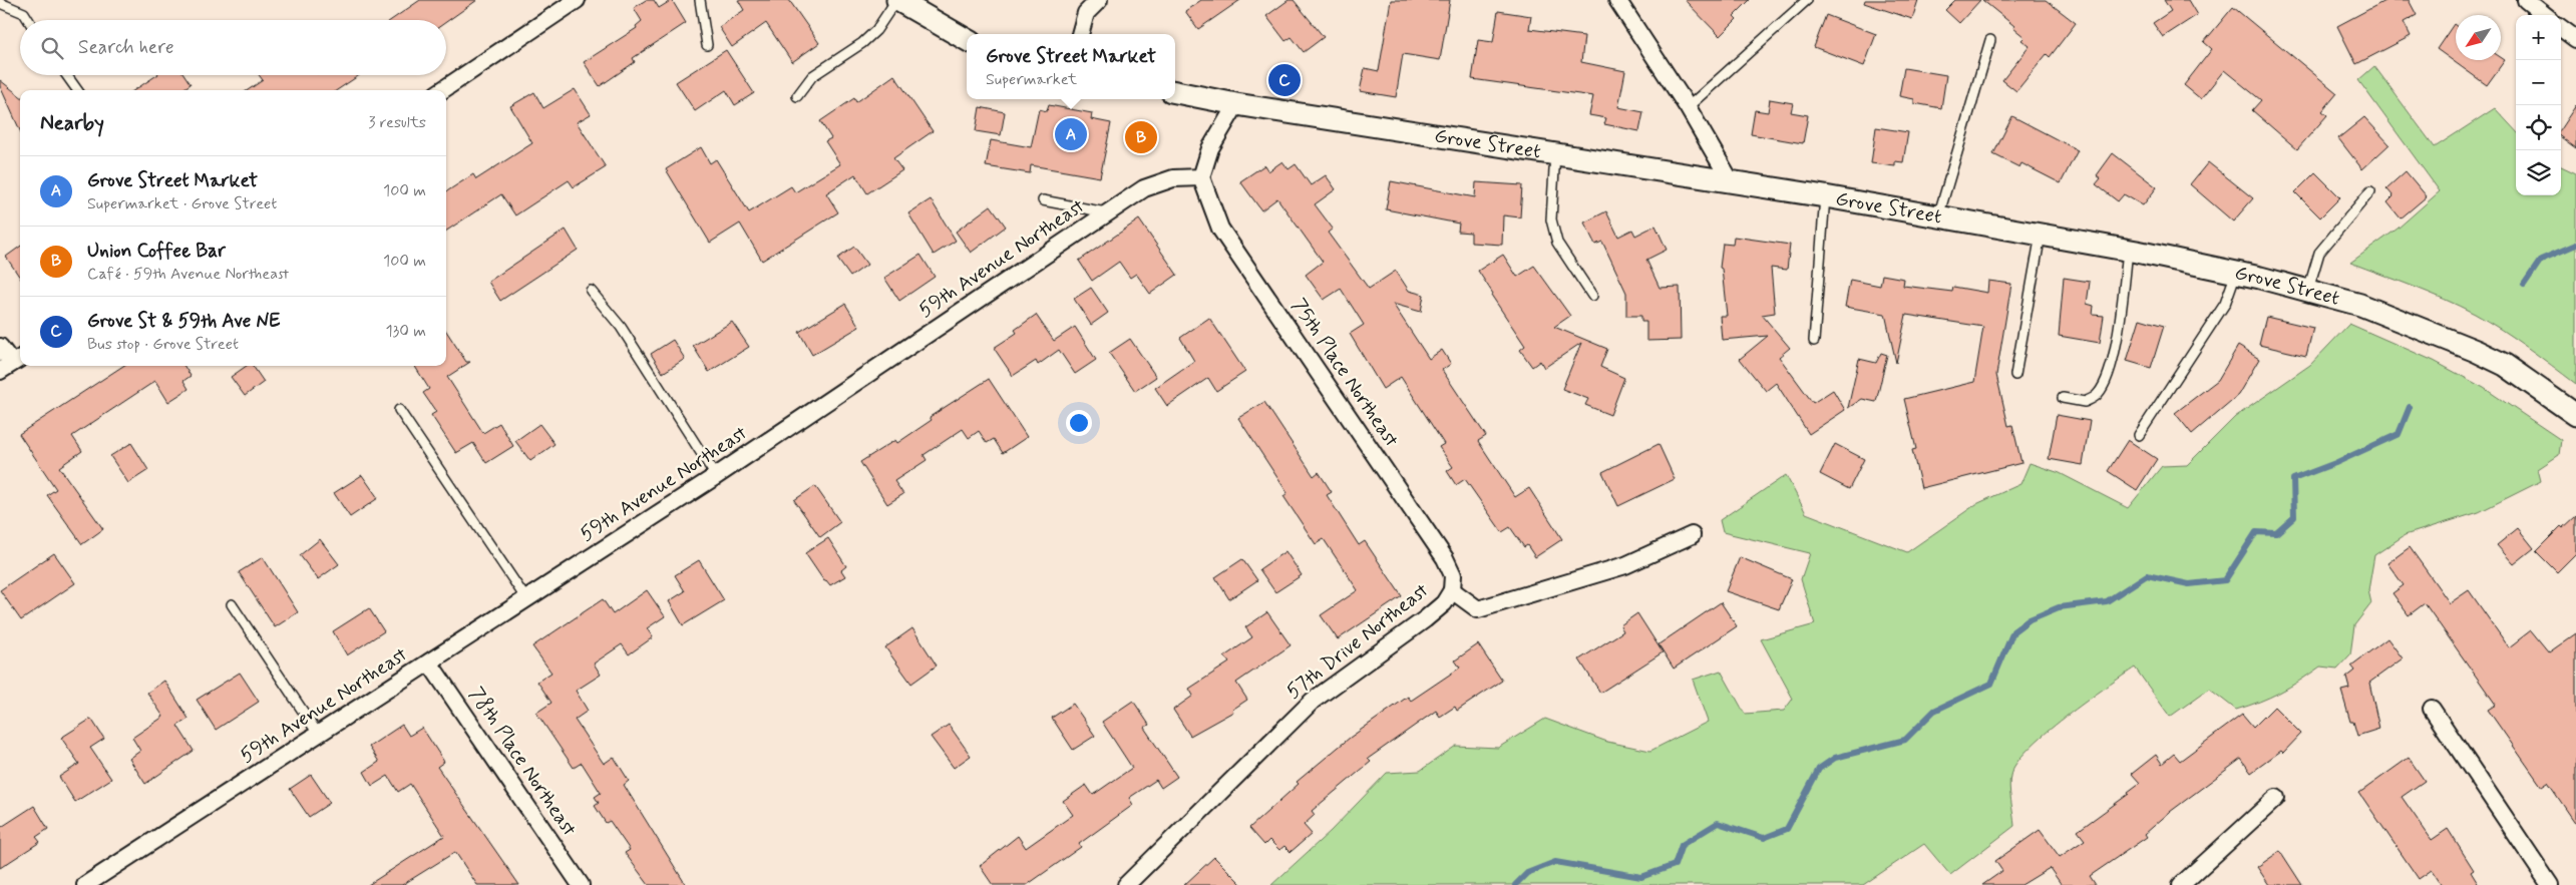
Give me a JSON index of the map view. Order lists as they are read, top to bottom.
{
  "streets": {
    "street": [
      "Grove Street",
      "59th Avenue Northeast",
      "75th Place Northeast",
      "57th Drive Northeast",
      "78th Place Northeast"
    ]
  },
  "crossings": [
    ["59th Avenue Northeast", "75th Place Northeast"],
    ["59th Avenue Northeast", "78th Place Northeast"],
    ["75th Place Northeast", "57th Drive Northeast"]
  ],
  "north": "bottom left",
  "page": {
    "map_buttons": ["+", "−"],
    "search": "Search here",
    "popup": ["Grove Street Market", "Supermarket"],
    "pins": ["C", "A", "B"],
    "heading": ["Nearby", "3 results"],
    "list": [
      {
        "mark": "A",
        "name": "Grove Street Market",
        "note": "Supermarket · Grove Street",
        "value": "100 m"
      },
      {
        "mark": "B",
        "name": "Union Coffee Bar",
        "note": "Café · 59th Avenue Northeast",
        "value": "100 m"
      },
      {
        "mark": "C",
        "name": "Grove St & 59th Ave NE",
        "note": "Bus stop · Grove Street",
        "value": "130 m"
      }
    ]
  }
}
